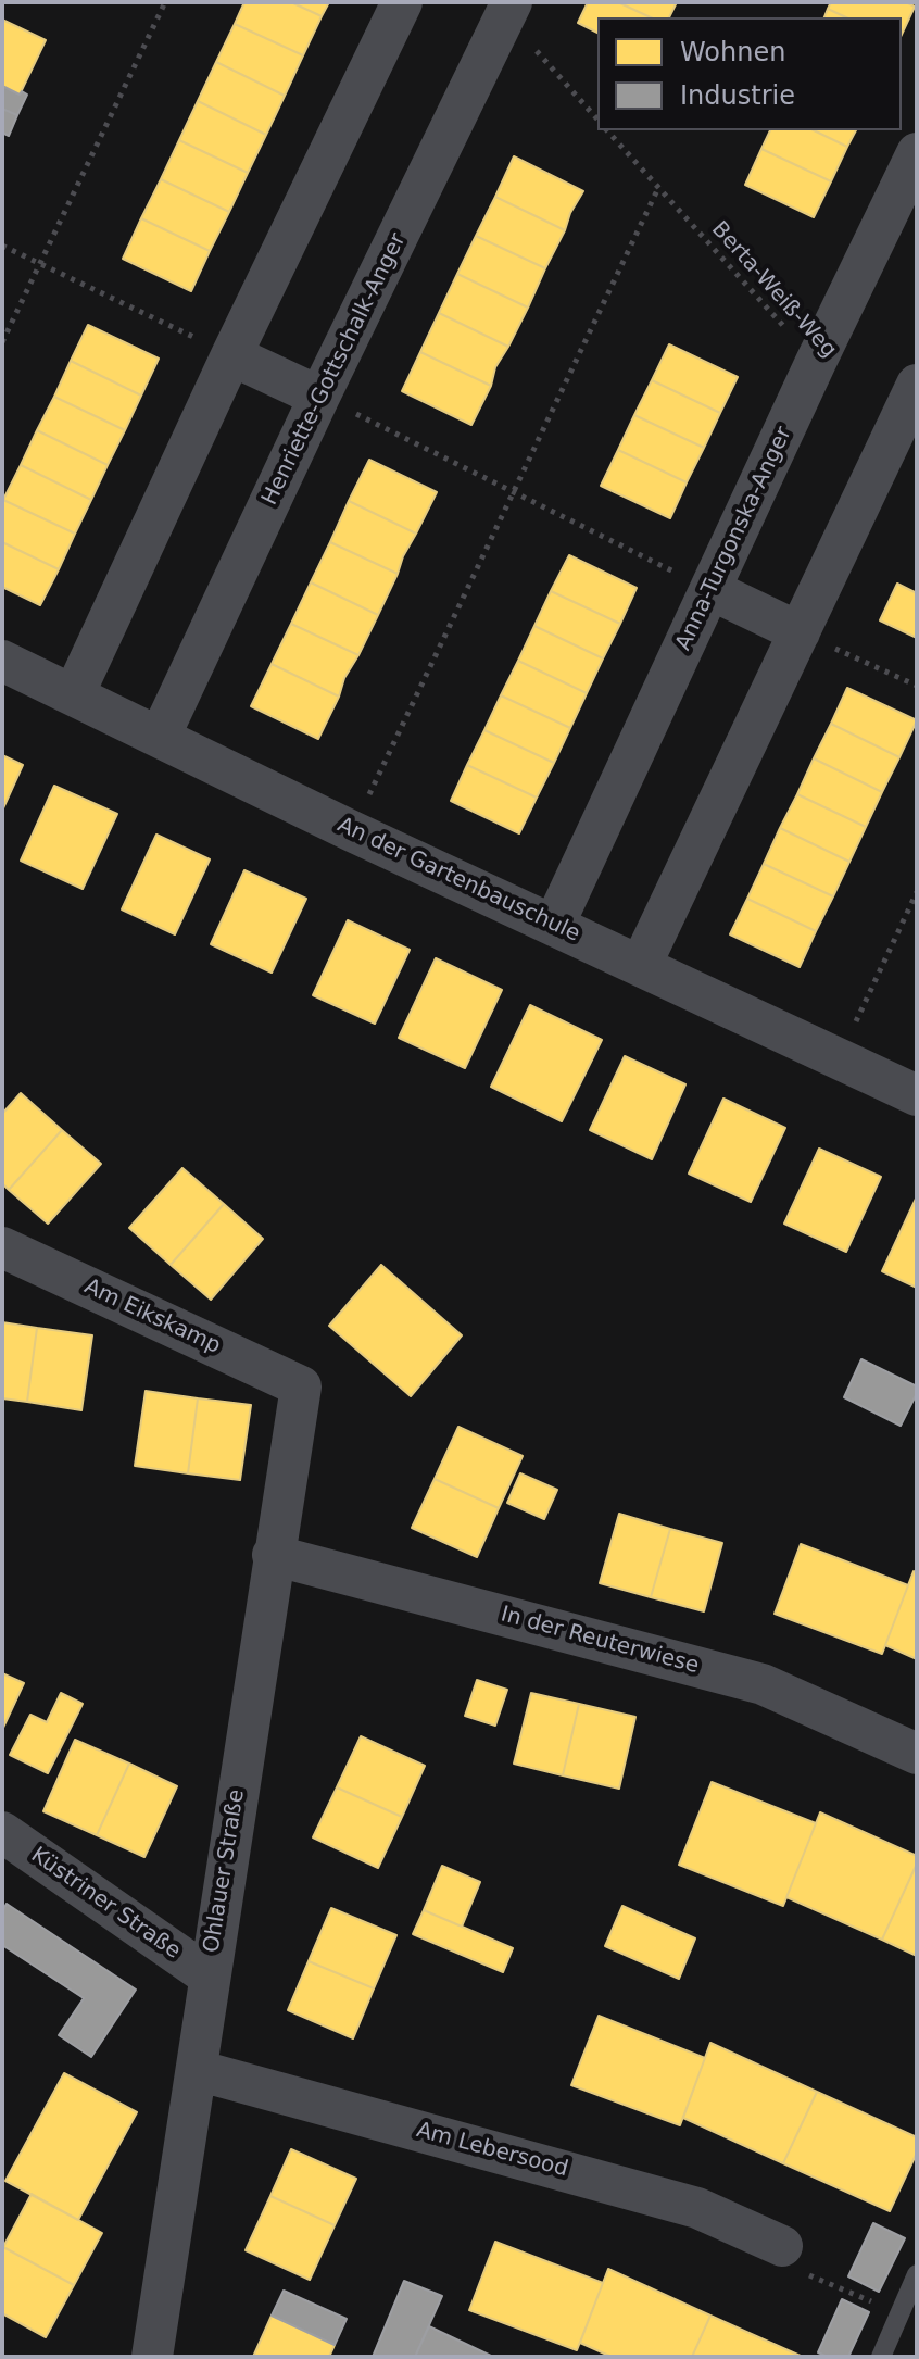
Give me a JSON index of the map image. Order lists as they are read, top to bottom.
{
  "streets": {
    "street": [
      "Henriette-Gottschalk-Anger",
      "Anna-Turgonska-Anger",
      "An der Gartenbauschule",
      "Am Eikskamp",
      "In der Reuterwiese",
      "Ohlauer Straße",
      "Küstriner Straße",
      "Am Lebersood"
    ],
    "path": ["Berta-Weiß-Weg"]
  },
  "crossings": [
    ["Berta-Weiß-Weg", "Anna-Turgonska-Anger"],
    ["Henriette-Gottschalk-Anger", "An der Gartenbauschule"],
    ["Anna-Turgonska-Anger", "An der Gartenbauschule"],
    ["Am Eikskamp", "Ohlauer Straße"],
    ["In der Reuterwiese", "Ohlauer Straße"],
    ["Ohlauer Straße", "Küstriner Straße"],
    ["Ohlauer Straße", "Am Lebersood"]
  ],
  "legend": ["Wohnen", "Industrie"]
}
